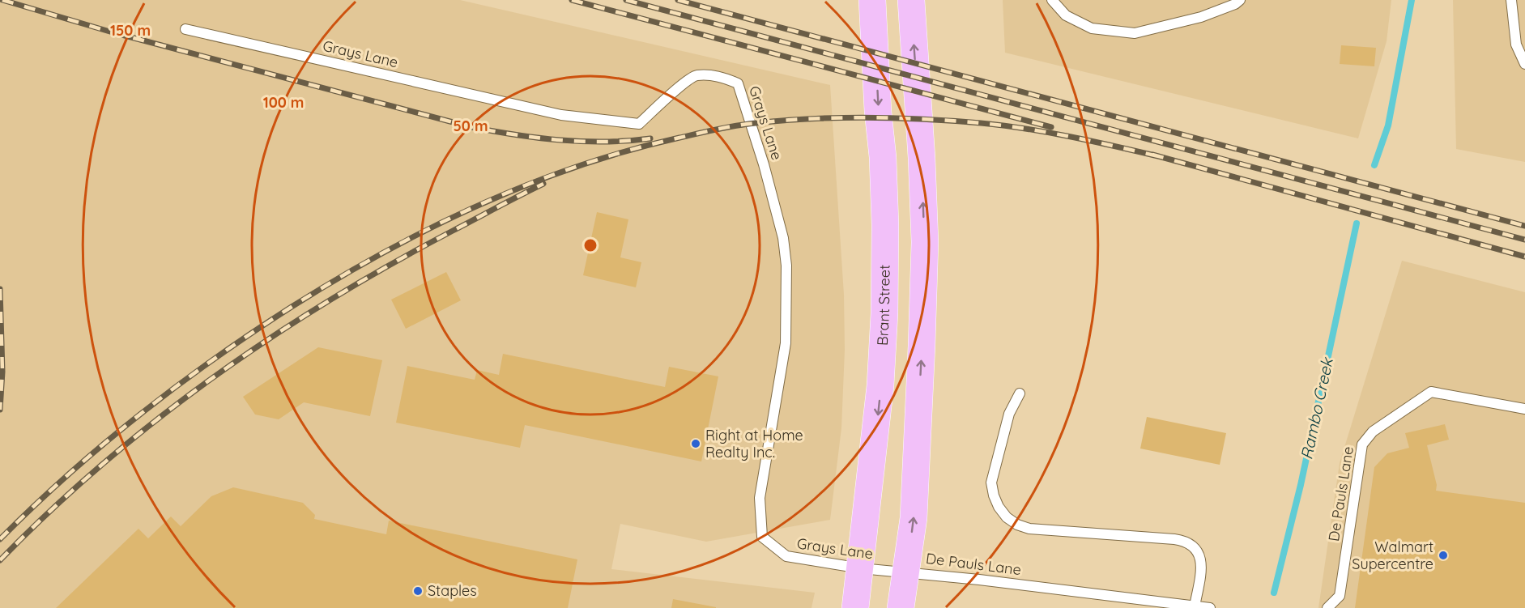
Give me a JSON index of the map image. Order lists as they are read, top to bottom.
{
  "streets": {
    "main road": ["Brant Street"],
    "lane": ["Grays Lane", "De Pauls Lane"]
  },
  "crossings": [
    ["Grays Lane", "Brant Street"],
    ["Grays Lane", "De Pauls Lane"]
  ],
  "water": ["Rambo Creek"],
  "places": ["Right at Home Realty Inc.", "Walmart Supercentre", "Staples"],
  "rings": ["150 m", "100 m", "50 m"]
}
